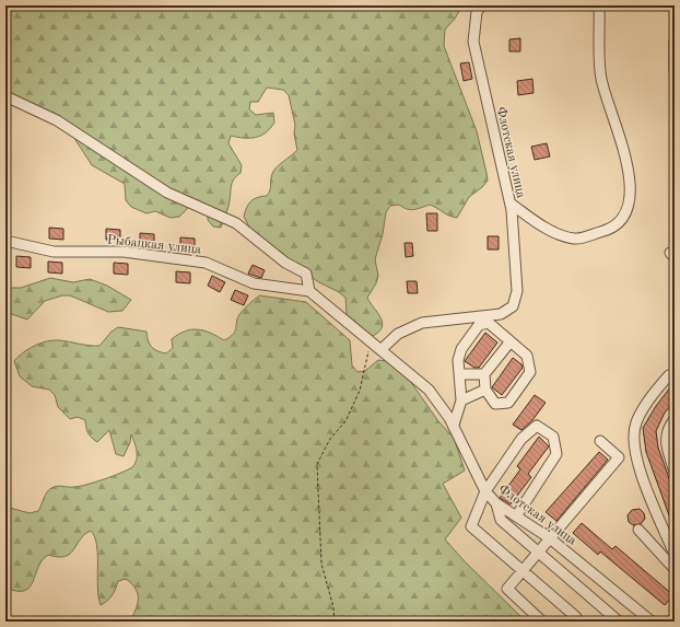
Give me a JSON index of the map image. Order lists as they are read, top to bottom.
{
  "streets": {
    "street": ["Флотская улица", "Рыбацкая улица"]
  }
}
